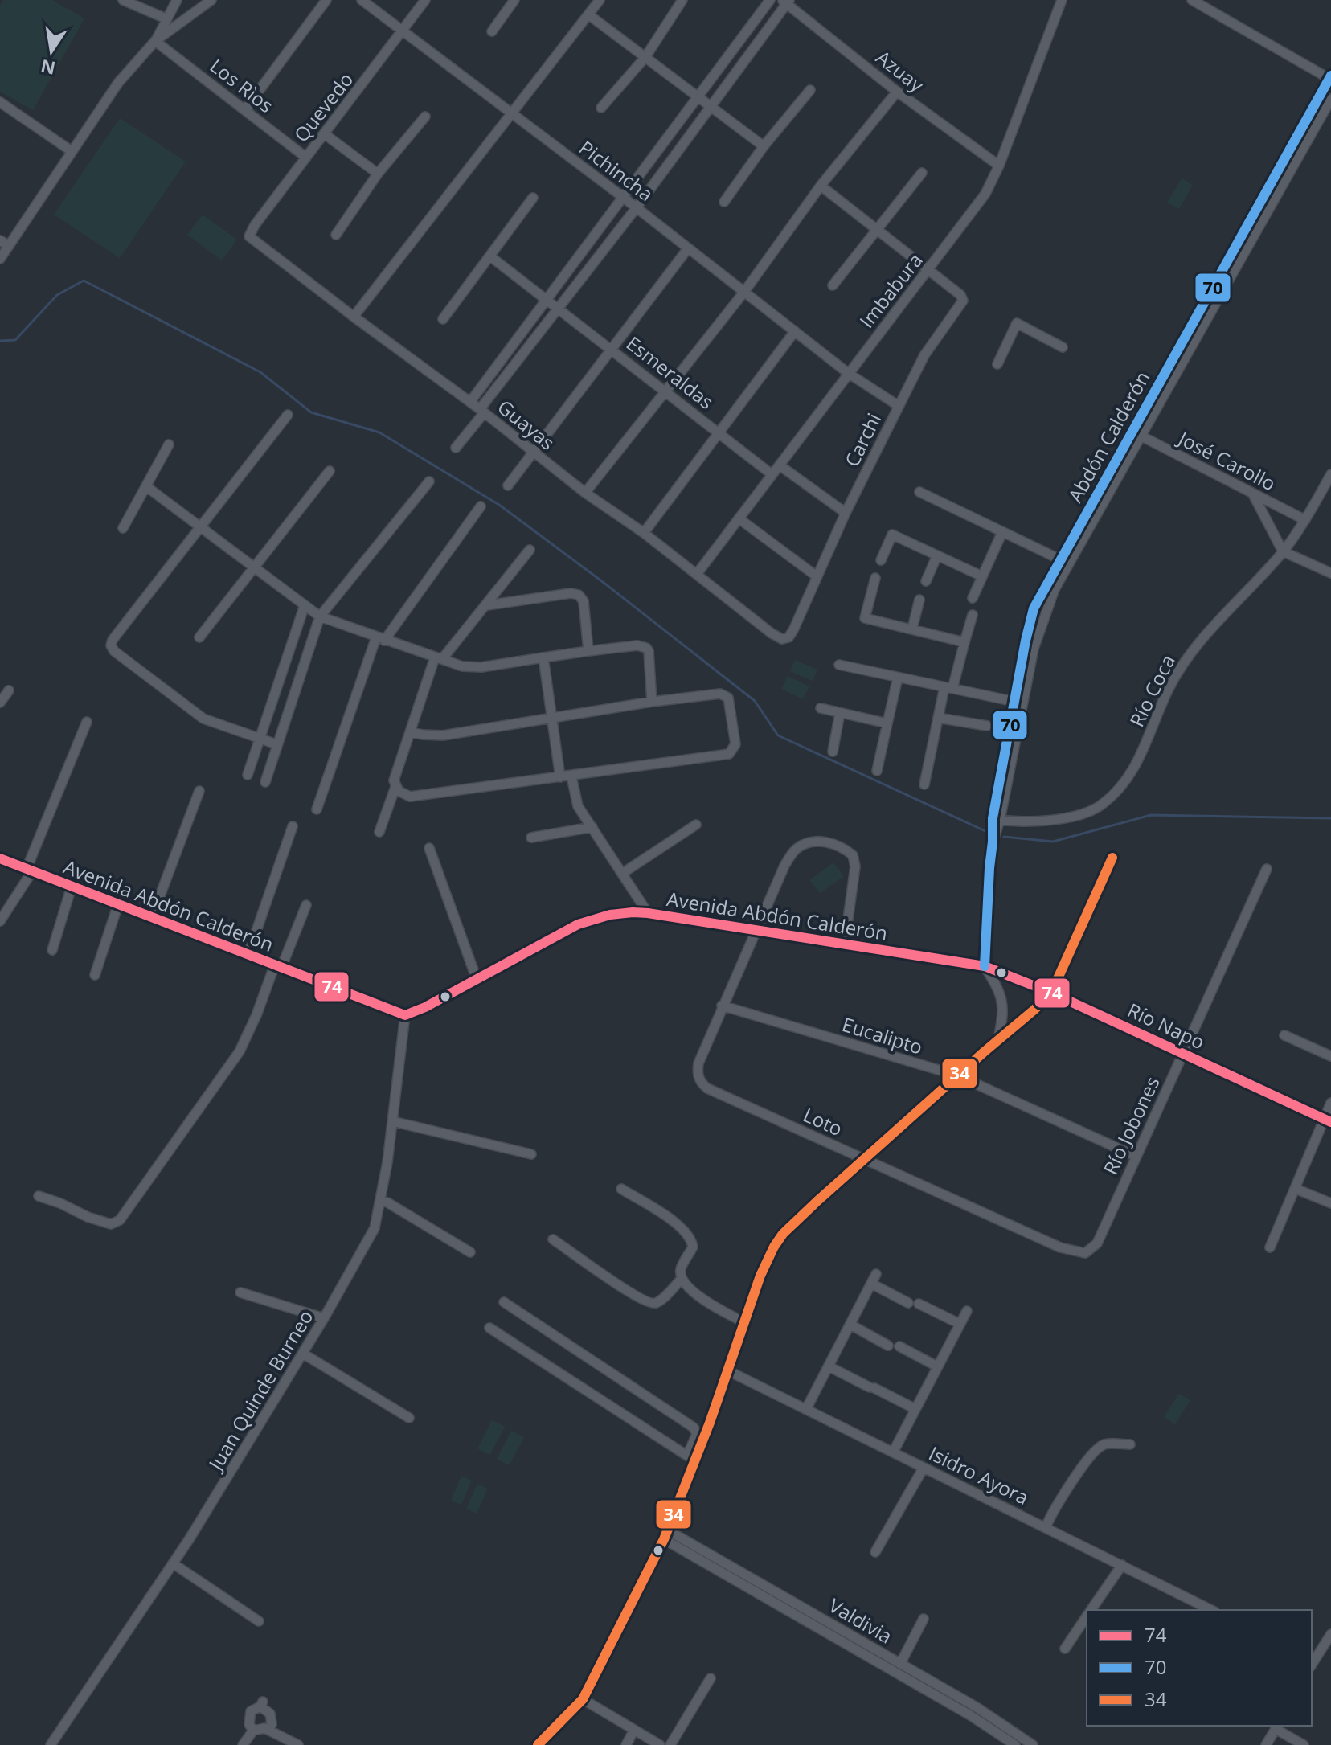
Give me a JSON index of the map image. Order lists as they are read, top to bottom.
{
  "streets": {
    "street": [
      "Azuay",
      "Los Rìos",
      "Quevedo",
      "Pichincha",
      "Imbabura",
      "Esmeraldas",
      "Guayas",
      "Abdón Calderón",
      "Carchi",
      "José Carollo",
      "Río Coca",
      "Avenida Abdón Calderón",
      "Río Napo",
      "Eucalipto",
      "Loto",
      "Río Jobones",
      "Juan Quinde Burneo",
      "Isidro Ayora",
      "Valdivia"
    ]
  },
  "crossings": [
    ["Azuay", "Imbabura"],
    ["Los Rìos", "Quevedo"],
    ["Quevedo", "Pichincha"],
    ["Quevedo", "Guayas"],
    ["Pichincha", "Imbabura"],
    ["Pichincha", "Carchi"],
    ["Imbabura", "Esmeraldas"],
    ["Imbabura", "Guayas"],
    ["Imbabura", "Carchi"],
    ["Guayas", "Carchi"],
    ["Abdón Calderón", "José Carollo"],
    ["Abdón Calderón", "Río Coca"],
    ["Abdón Calderón", "Avenida Abdón Calderón"],
    ["Abdón Calderón", "Río Napo"],
    ["José Carollo", "Río Coca"],
    ["Avenida Abdón Calderón", "Río Napo"],
    ["Avenida Abdón Calderón", "Loto"],
    ["Avenida Abdón Calderón", "Juan Quinde Burneo"],
    ["Río Napo", "Río Jobones"],
    ["Eucalipto", "Loto"],
    ["Eucalipto", "Río Jobones"],
    ["Loto", "Río Jobones"]
  ],
  "lines": ["transit line 70", "transit line 34", "transit line 74"],
  "legend": ["74", "70", "34"],
  "north": "bottom"
}
